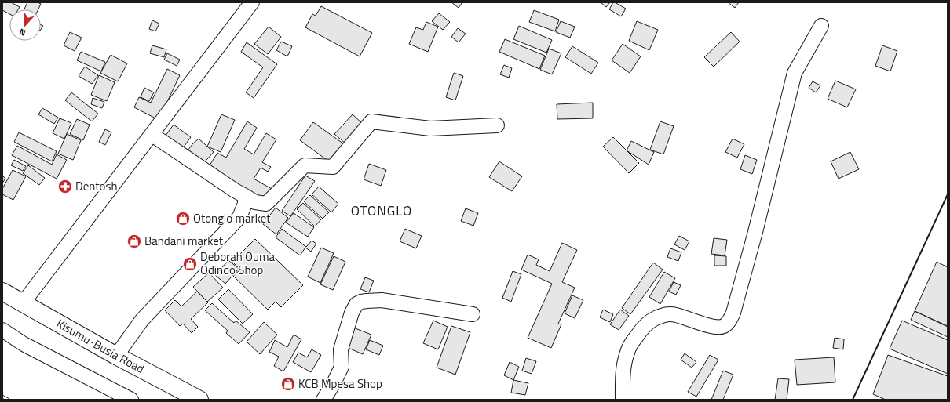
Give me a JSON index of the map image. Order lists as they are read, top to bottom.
{
  "streets": {
    "highway": ["Kisumu-Busia Road"]
  },
  "districts": ["OTONGLO"],
  "places": {
    "pharmacy": ["Dentosh"],
    "shop": [
      "Otonglo market",
      "Bandani market",
      "Deborah Ouma Odindo Shop",
      "KCB Mpesa Shop"
    ]
  },
  "north": "bottom"
}
